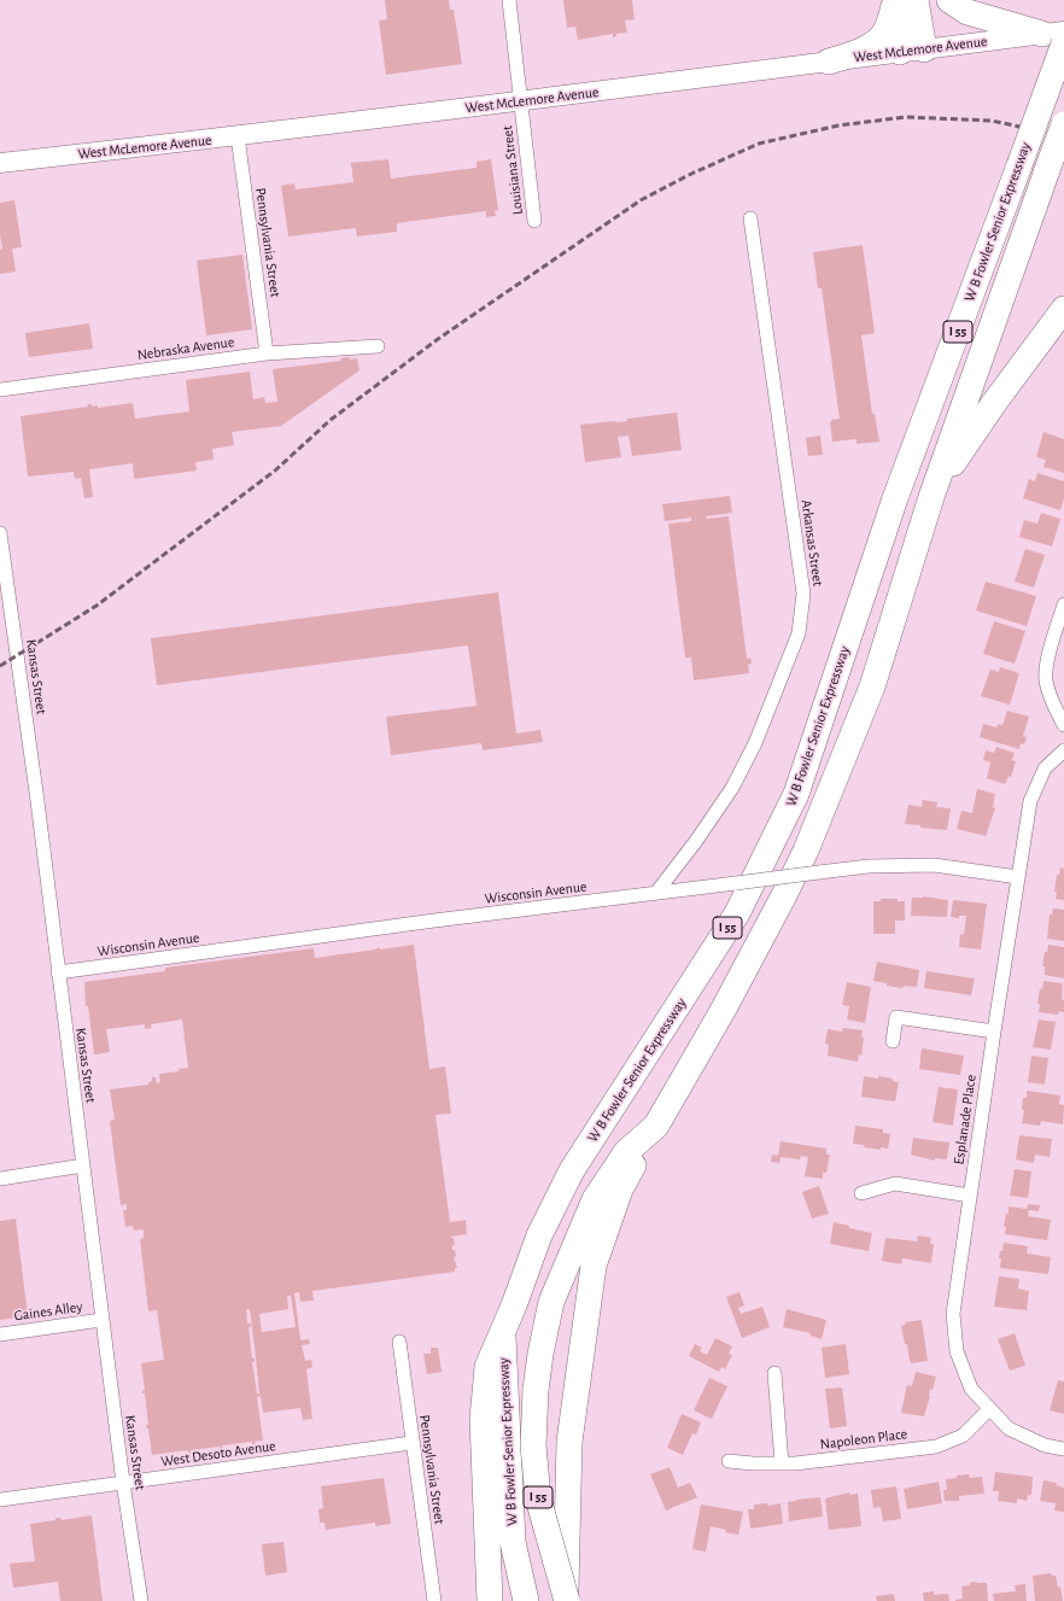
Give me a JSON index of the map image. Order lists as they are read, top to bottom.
{
  "streets": {
    "highway": ["W B Fowler Senior Expressway", "I 55"],
    "main road": ["West McLemore Avenue"],
    "street": [
      "Louisiana Street",
      "Pennsylvania Street",
      "Nebraska Avenue",
      "Arkansas Street",
      "Kansas Street",
      "Wisconsin Avenue",
      "Esplanade Place",
      "Gaines Alley",
      "Napoleon Place",
      "West Desoto Avenue"
    ]
  },
  "crossings": [
    ["West McLemore Avenue", "Louisiana Street"],
    ["West McLemore Avenue", "W B Fowler Senior Expressway"],
    ["West McLemore Avenue", "Pennsylvania Street"],
    ["Pennsylvania Street", "Nebraska Avenue"],
    ["Pennsylvania Street", "West Desoto Avenue"],
    ["Arkansas Street", "Wisconsin Avenue"],
    ["Kansas Street", "Wisconsin Avenue"],
    ["Kansas Street", "Gaines Alley"],
    ["Kansas Street", "West Desoto Avenue"],
    ["Wisconsin Avenue", "Esplanade Place"],
    ["Esplanade Place", "Napoleon Place"]
  ]
}
